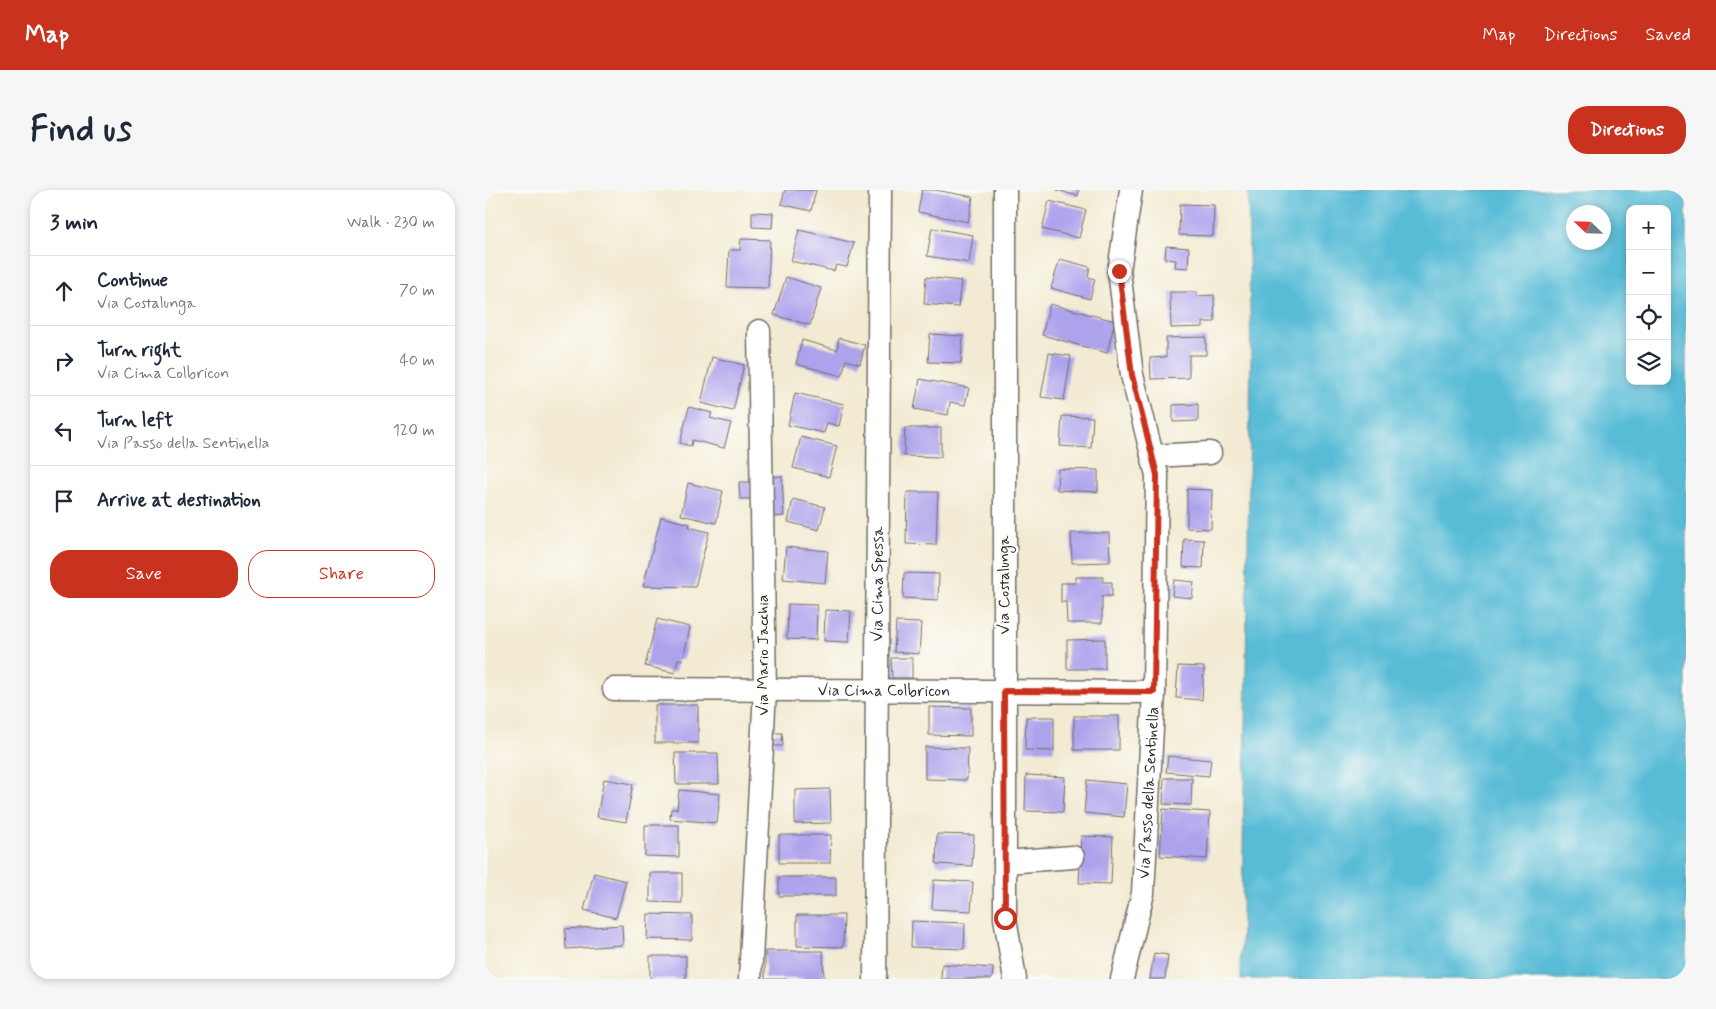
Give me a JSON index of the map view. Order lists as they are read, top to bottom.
{
  "streets": {
    "street": [
      "Via Cima Spessa",
      "Via Costalunga",
      "Via Mario Jacchia",
      "Via Cima Colbricon",
      "Via Passo della Sentinella"
    ]
  },
  "crossings": [
    ["Via Cima Spessa", "Via Cima Colbricon"],
    ["Via Costalunga", "Via Cima Colbricon"],
    ["Via Mario Jacchia", "Via Cima Colbricon"],
    ["Via Cima Colbricon", "Via Passo della Sentinella"]
  ],
  "north": "top left",
  "page": {
    "header": "Map",
    "nav": ["Map", "Directions", "Saved"],
    "buttons": [
      "Directions",
      ["Save", "Share"]
    ],
    "title": "Find us",
    "heading": ["3 min", "Walk · 230 m"],
    "map_buttons": ["+", "−"],
    "list": [
      ["Continue", "Via Costalunga", "70 m"],
      ["Turn right", "Via Cima Colbricon", "40 m"],
      ["Turn left", "Via Passo della Sentinella", "120 m"],
      "Arrive at destination"
    ]
  }
}
